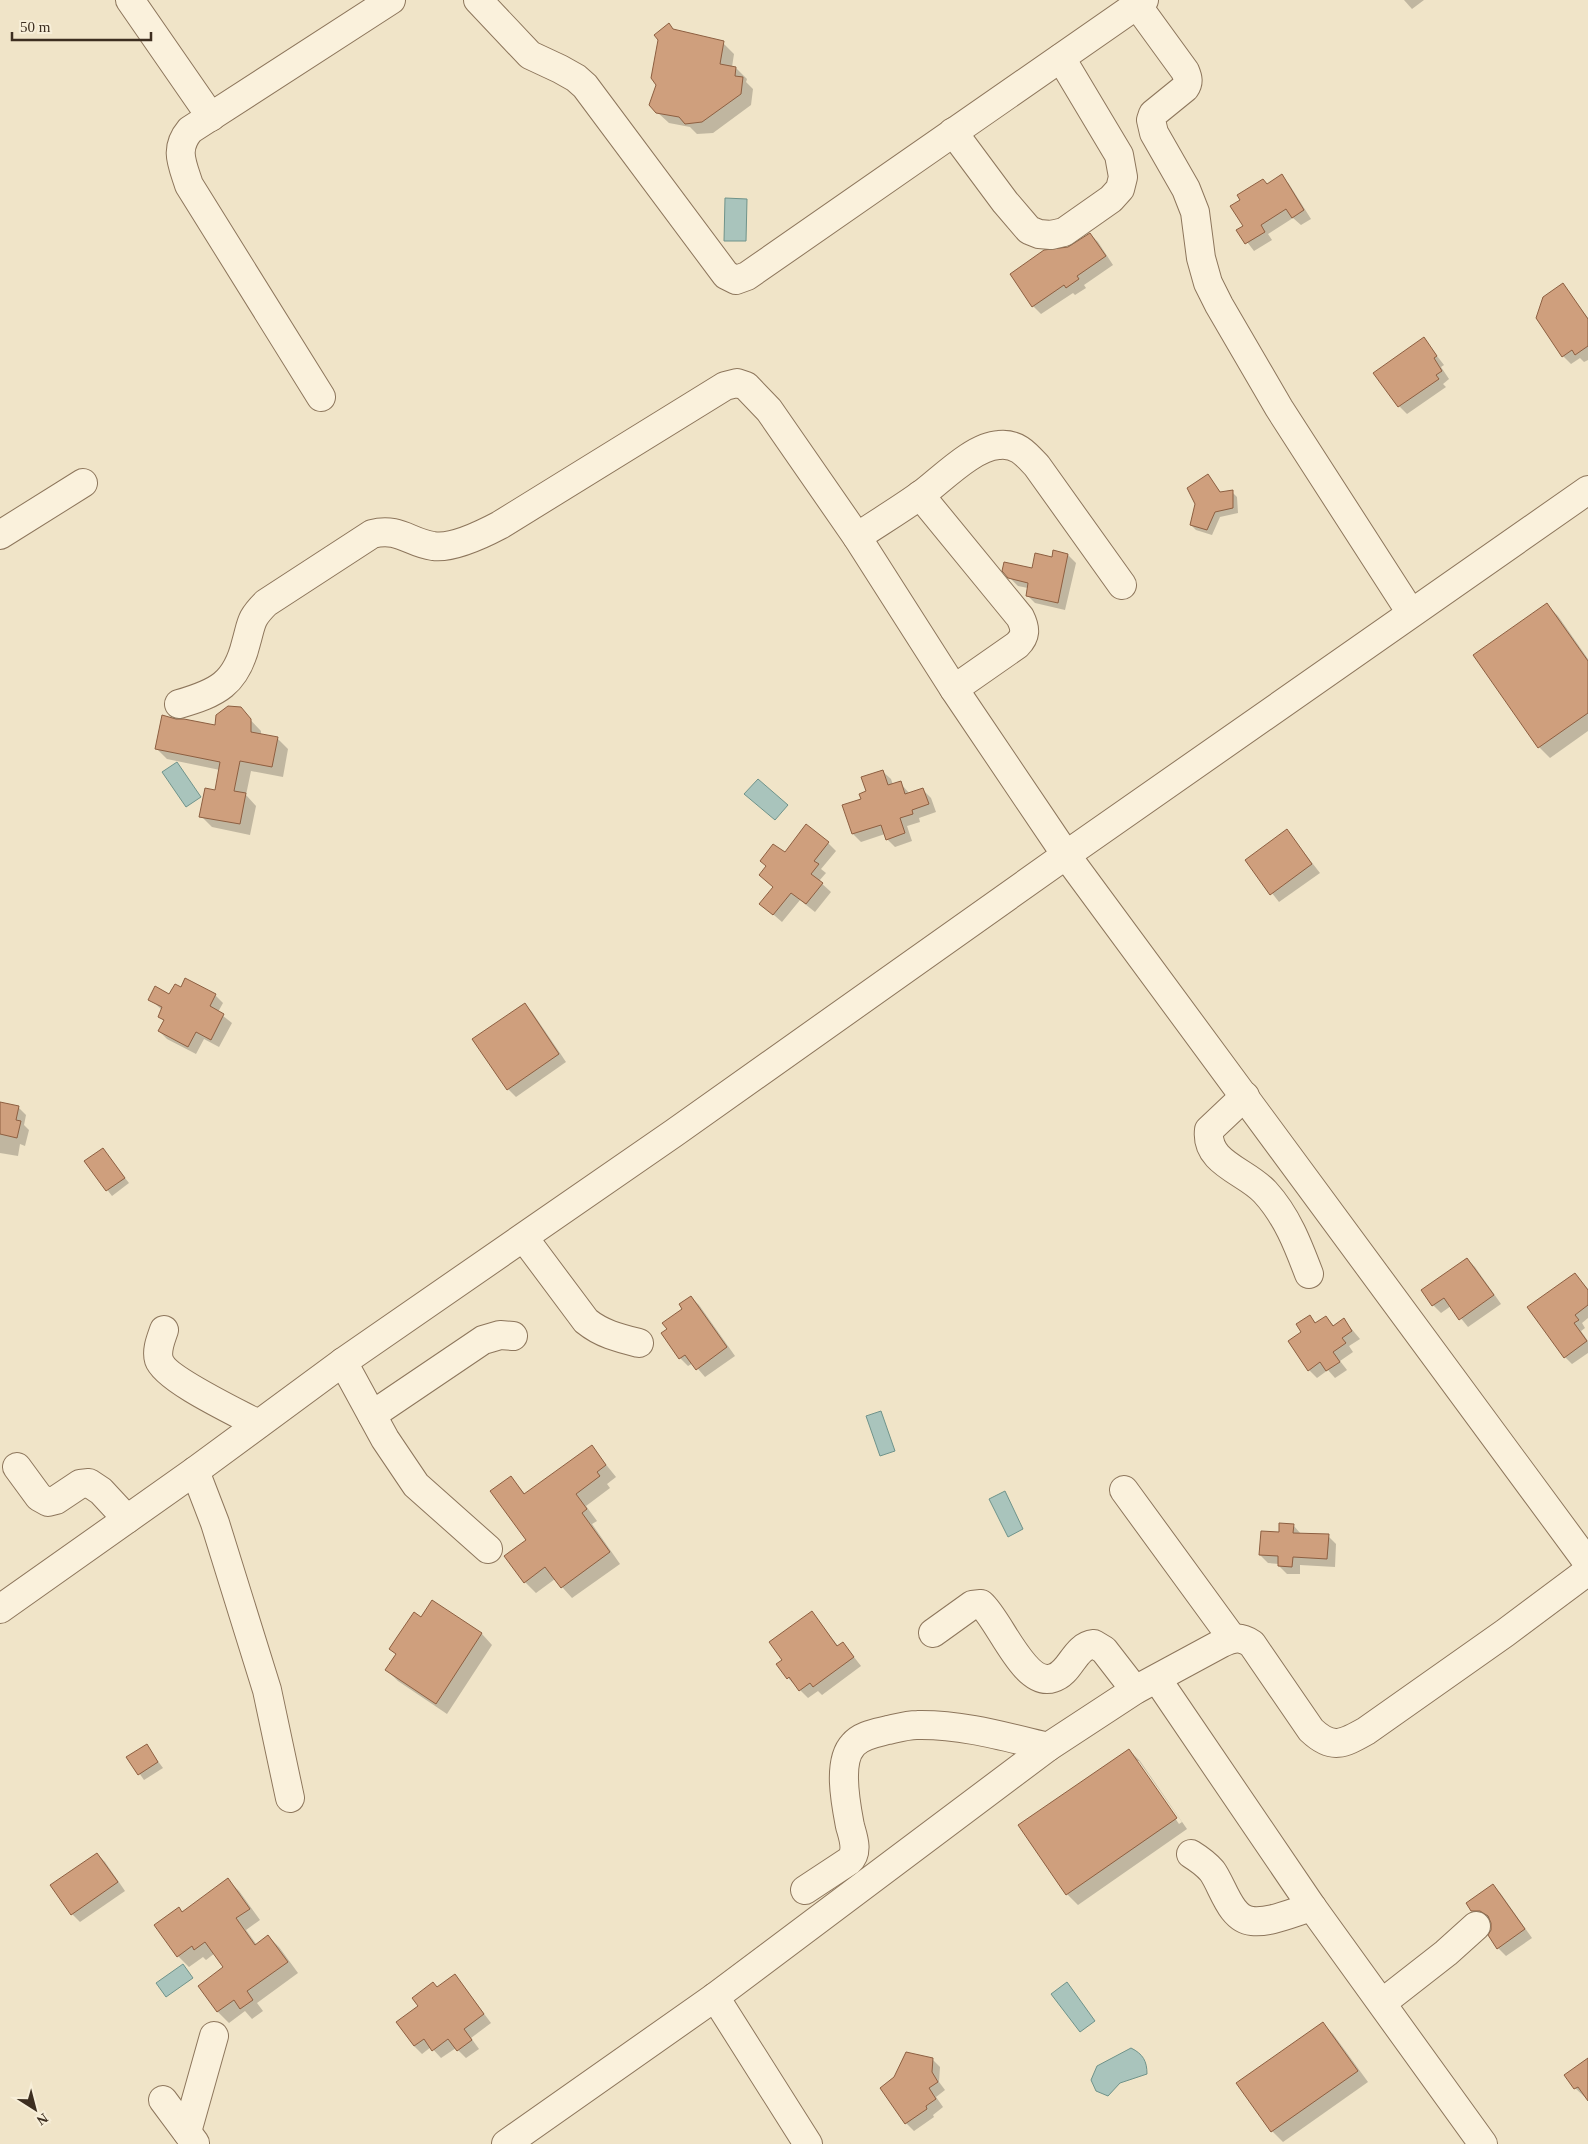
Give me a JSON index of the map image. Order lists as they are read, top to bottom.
{
  "scale_bar": "50 m",
  "north": "bottom right"
}
